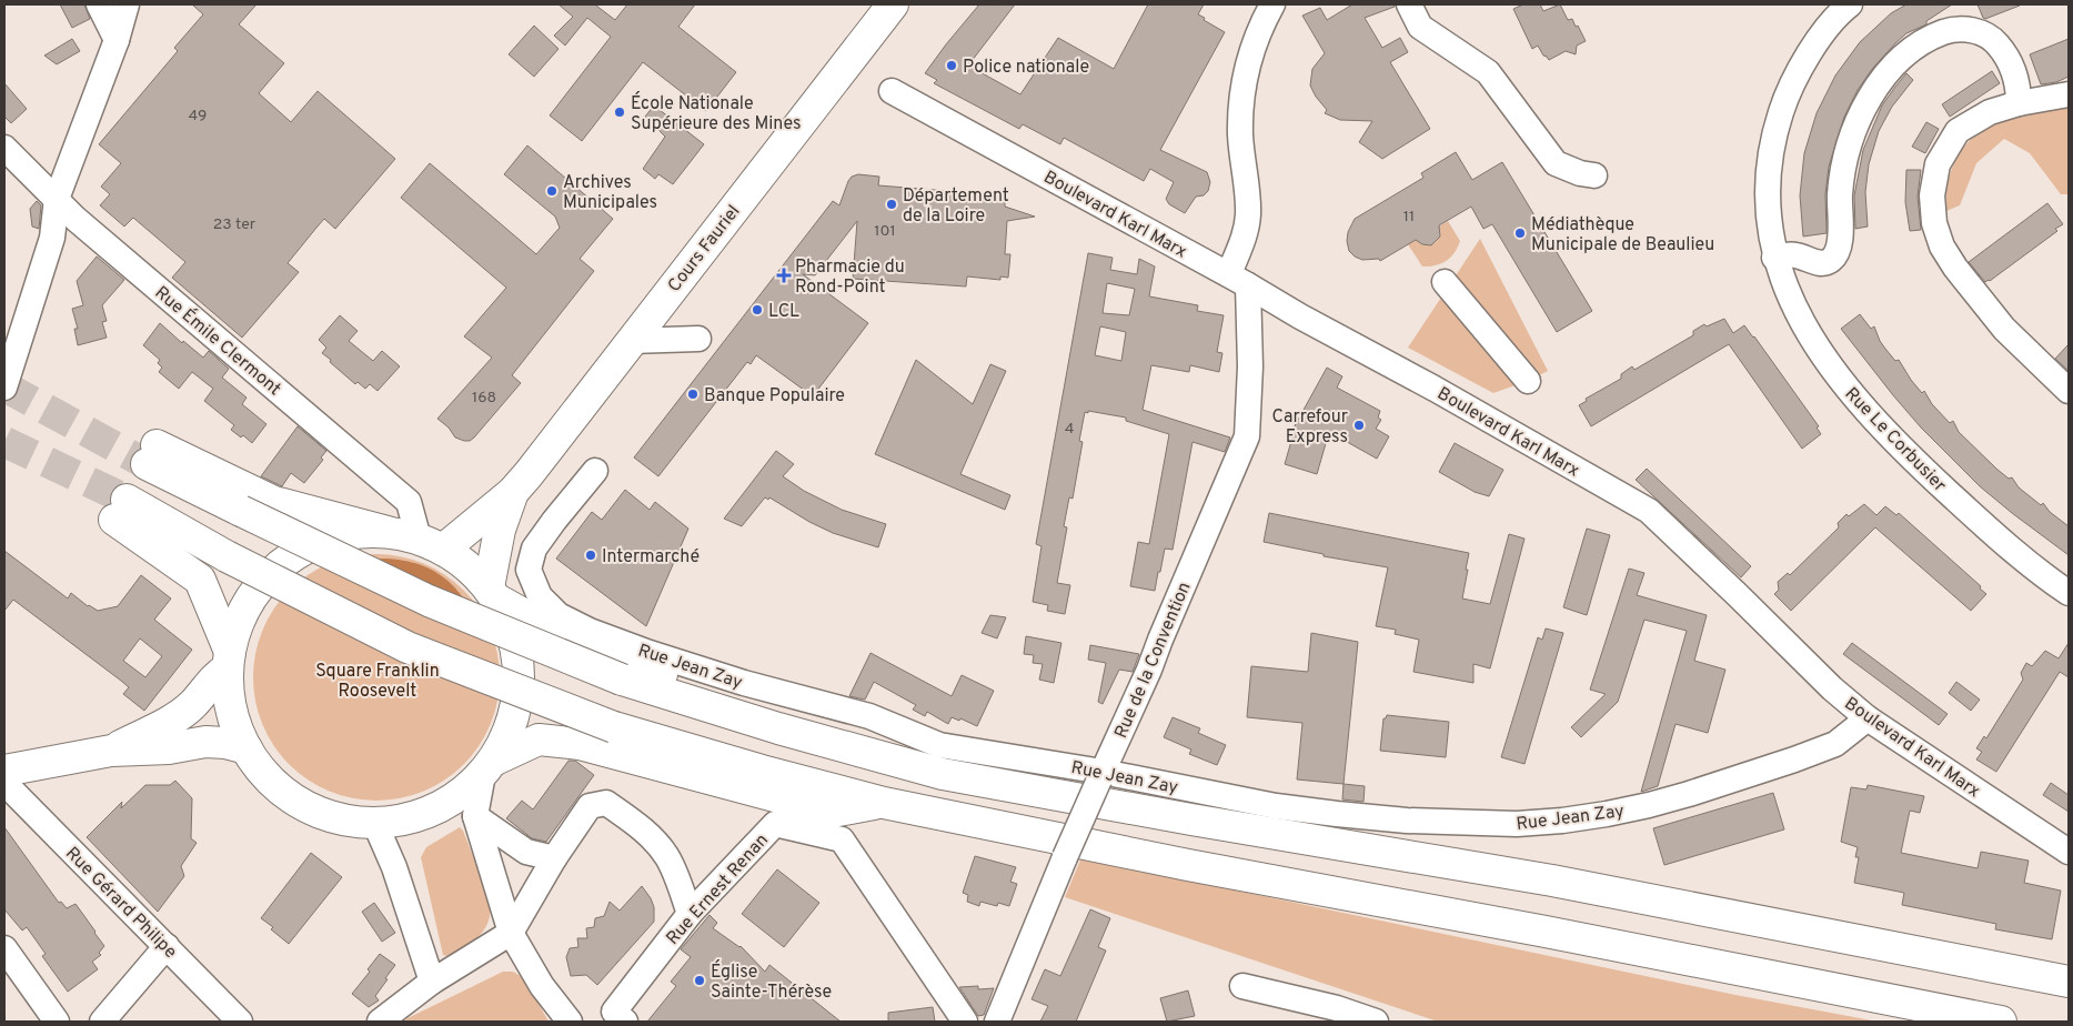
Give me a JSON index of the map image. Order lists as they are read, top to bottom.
{
  "streets": {
    "main road": ["Cours Fauriel"],
    "street": [
      "Boulevard Karl Marx",
      "Rue Émile Clermont",
      "Rue Le Corbusier",
      "Rue de la Convention",
      "Rue Jean Zay",
      "Rue Ernest Renan",
      "Rue Gérard Philipe"
    ]
  },
  "crossings": [
    ["Boulevard Karl Marx", "Rue de la Convention"],
    ["Boulevard Karl Marx", "Rue Jean Zay"],
    ["Cours Fauriel", "Rue Émile Clermont"],
    ["Rue de la Convention", "Rue Jean Zay"]
  ],
  "parks": ["Square Franklin Roosevelt"],
  "places": {
    "other": [
      "Police nationale",
      "École Nationale Supérieure des Mines",
      "Archives Municipales",
      "Département de la Loire",
      "Médiathèque Municipale de Beaulieu",
      "LCL",
      "Banque Populaire",
      "Carrefour Express",
      "Intermarché",
      "Église Sainte-Thérèse"
    ],
    "health": ["Pharmacie du Rond-Point"]
  },
  "house_numbers": [
    "49",
    "11",
    "23 ter",
    "101",
    "168",
    "4"
  ]
}
